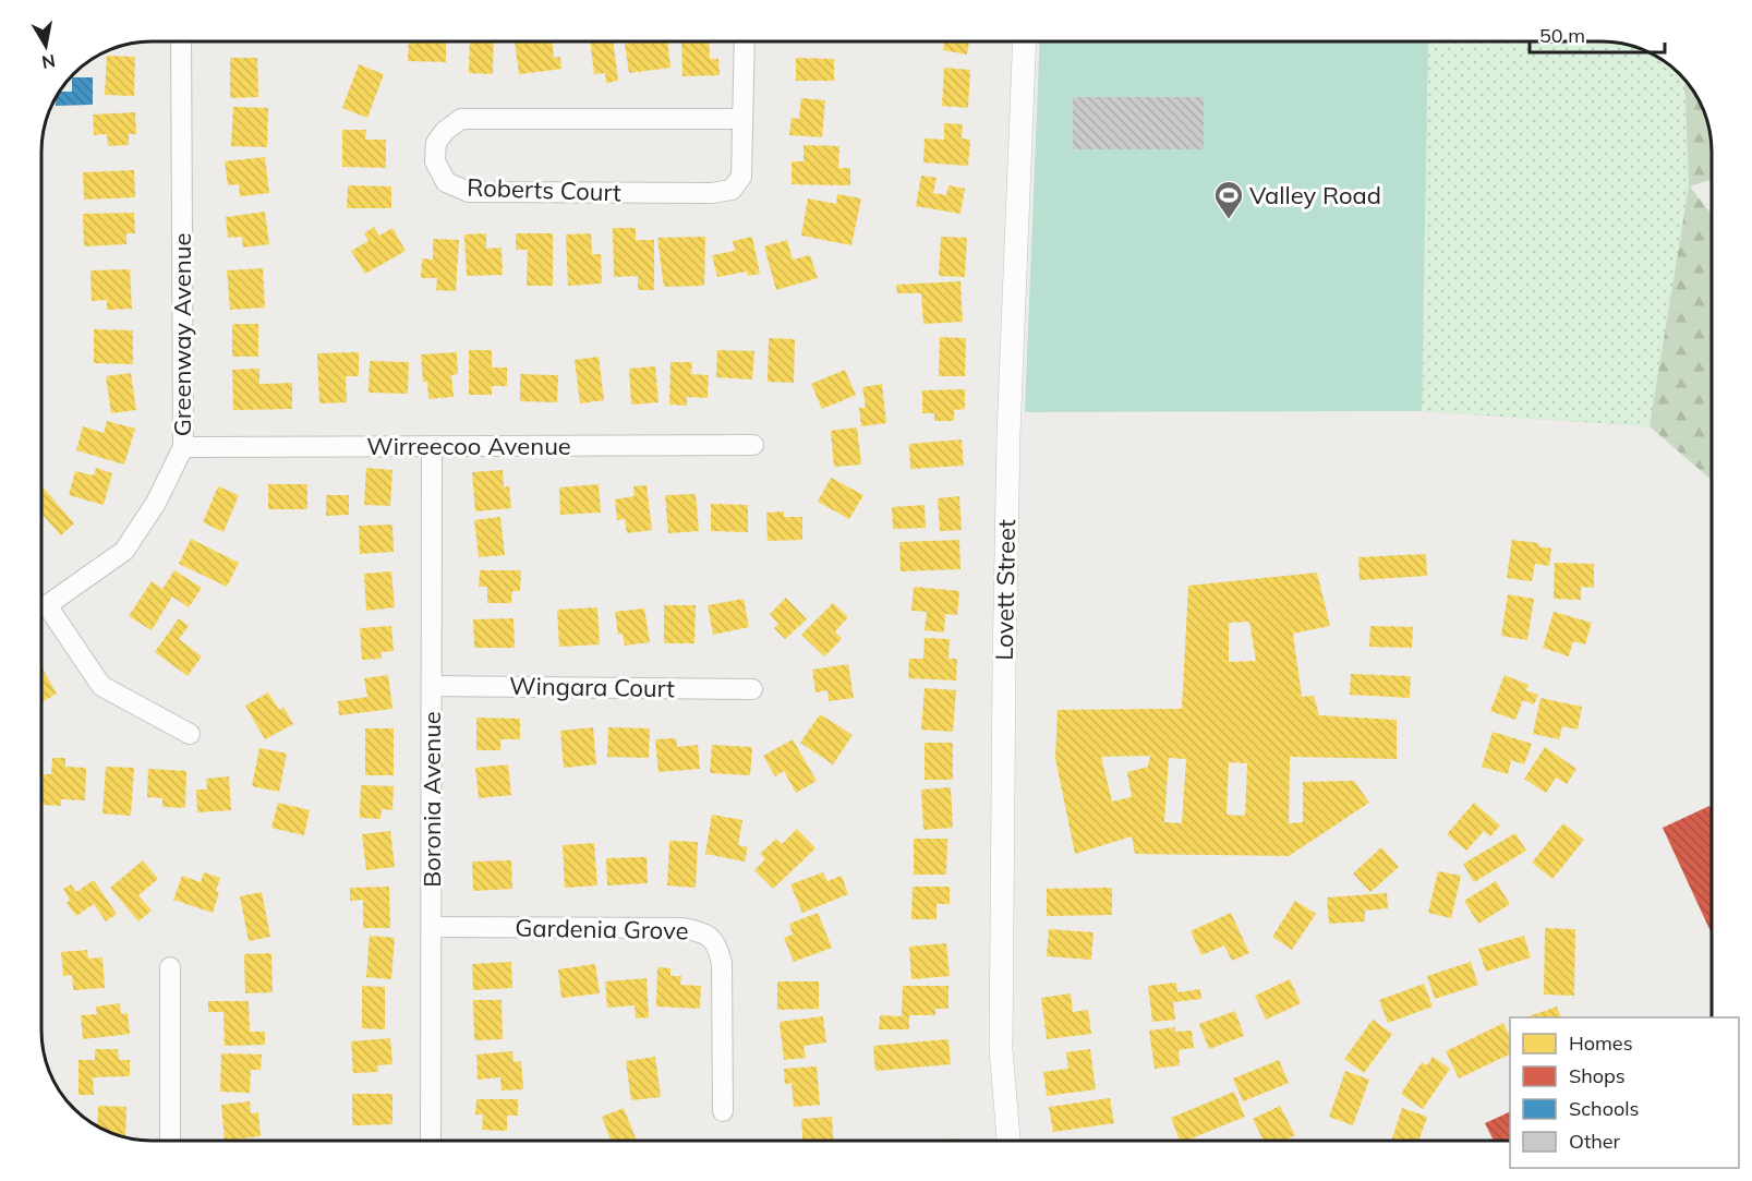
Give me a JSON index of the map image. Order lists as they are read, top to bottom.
{
  "streets": {
    "street": [
      "Roberts Court",
      "Greenway Avenue",
      "Wirreecoo Avenue",
      "Lovett Street",
      "Wingara Court",
      "Boronia Avenue",
      "Gardenia Grove"
    ]
  },
  "crossings": [
    ["Greenway Avenue", "Wirreecoo Avenue"],
    ["Wirreecoo Avenue", "Boronia Avenue"],
    ["Wingara Court", "Boronia Avenue"],
    ["Boronia Avenue", "Gardenia Grove"]
  ],
  "places": {
    "sports": ["Valley Road"]
  },
  "legend": [
    "Homes",
    "Shops",
    "Schools",
    "Other"
  ],
  "scale_bar": "50 m",
  "north": "bottom"
}
